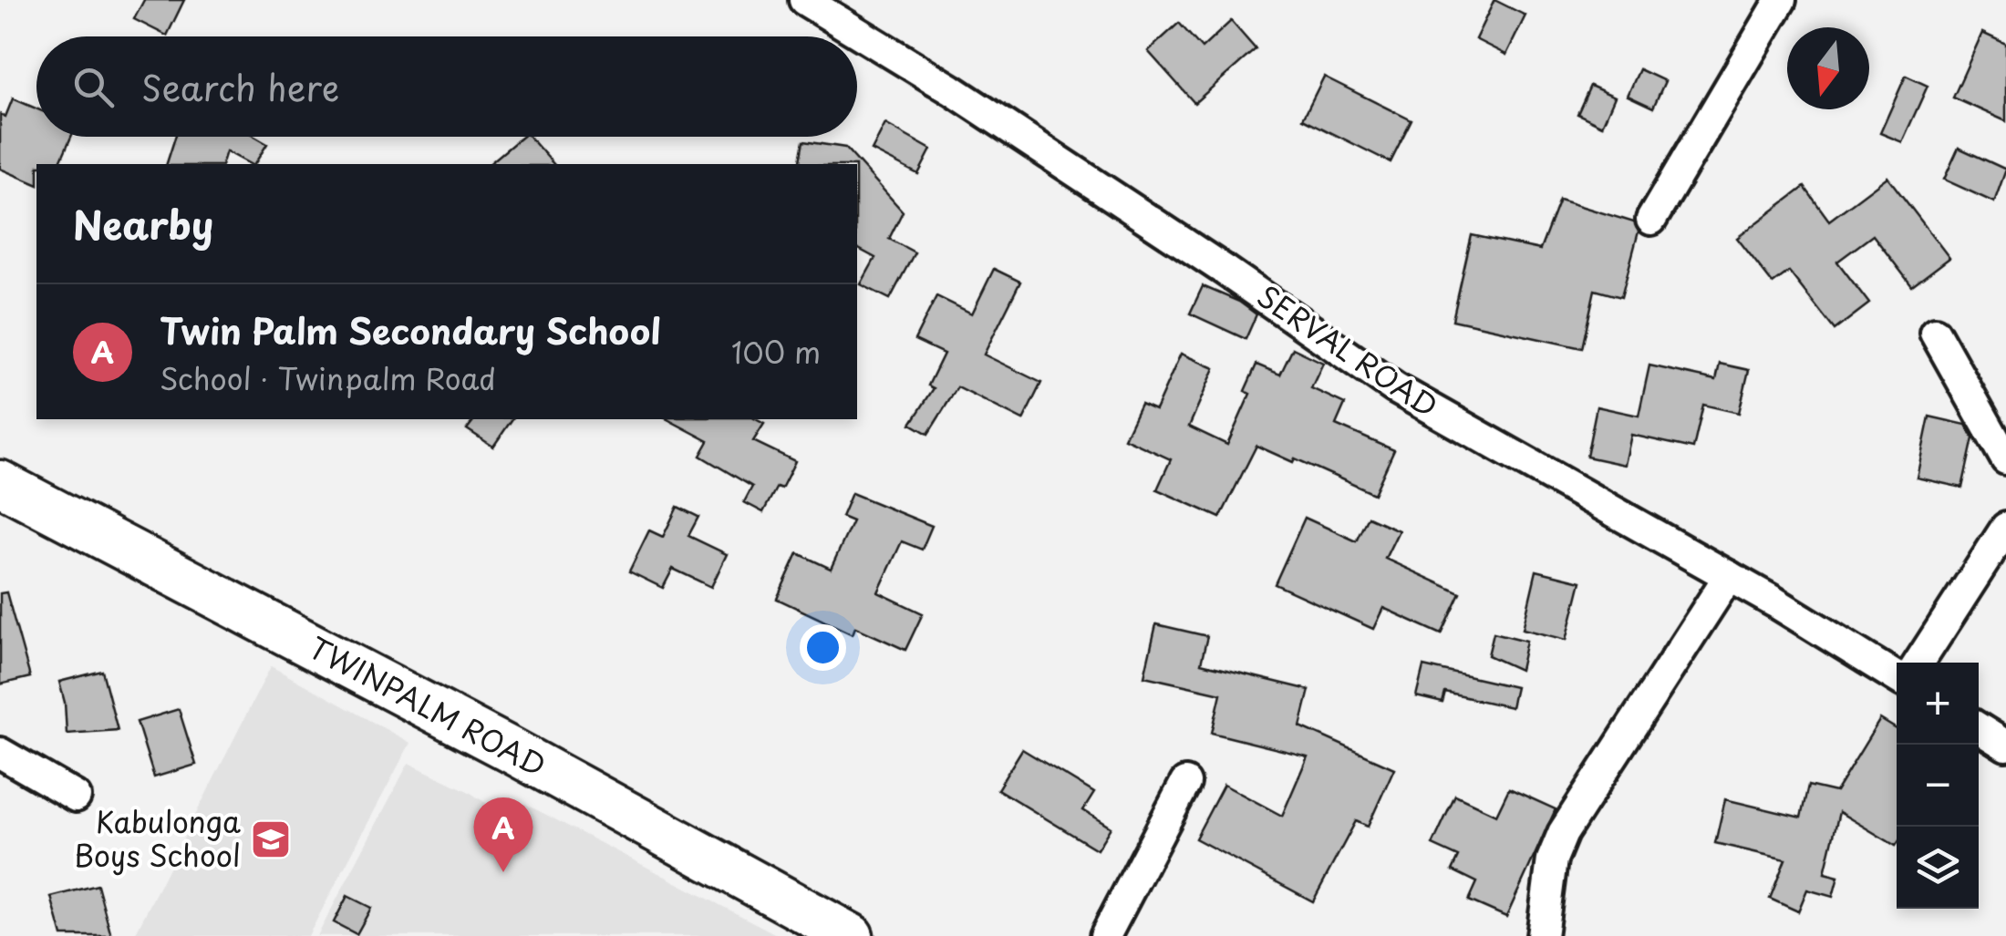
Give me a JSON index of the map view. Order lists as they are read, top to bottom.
{
  "streets": {
    "main road": ["TWINPALM ROAD"],
    "street": ["SERVAL ROAD"]
  },
  "places": {
    "school or university": ["Kabulonga Boys School"]
  },
  "north": "bottom",
  "page": {
    "search": "Search here",
    "heading": "Nearby",
    "list": [
      {
        "mark": "A",
        "name": "Twin Palm Secondary School",
        "note": "School · Twinpalm Road",
        "value": "100 m"
      }
    ],
    "map_buttons": ["+", "−"],
    "pins": "A"
  }
}
